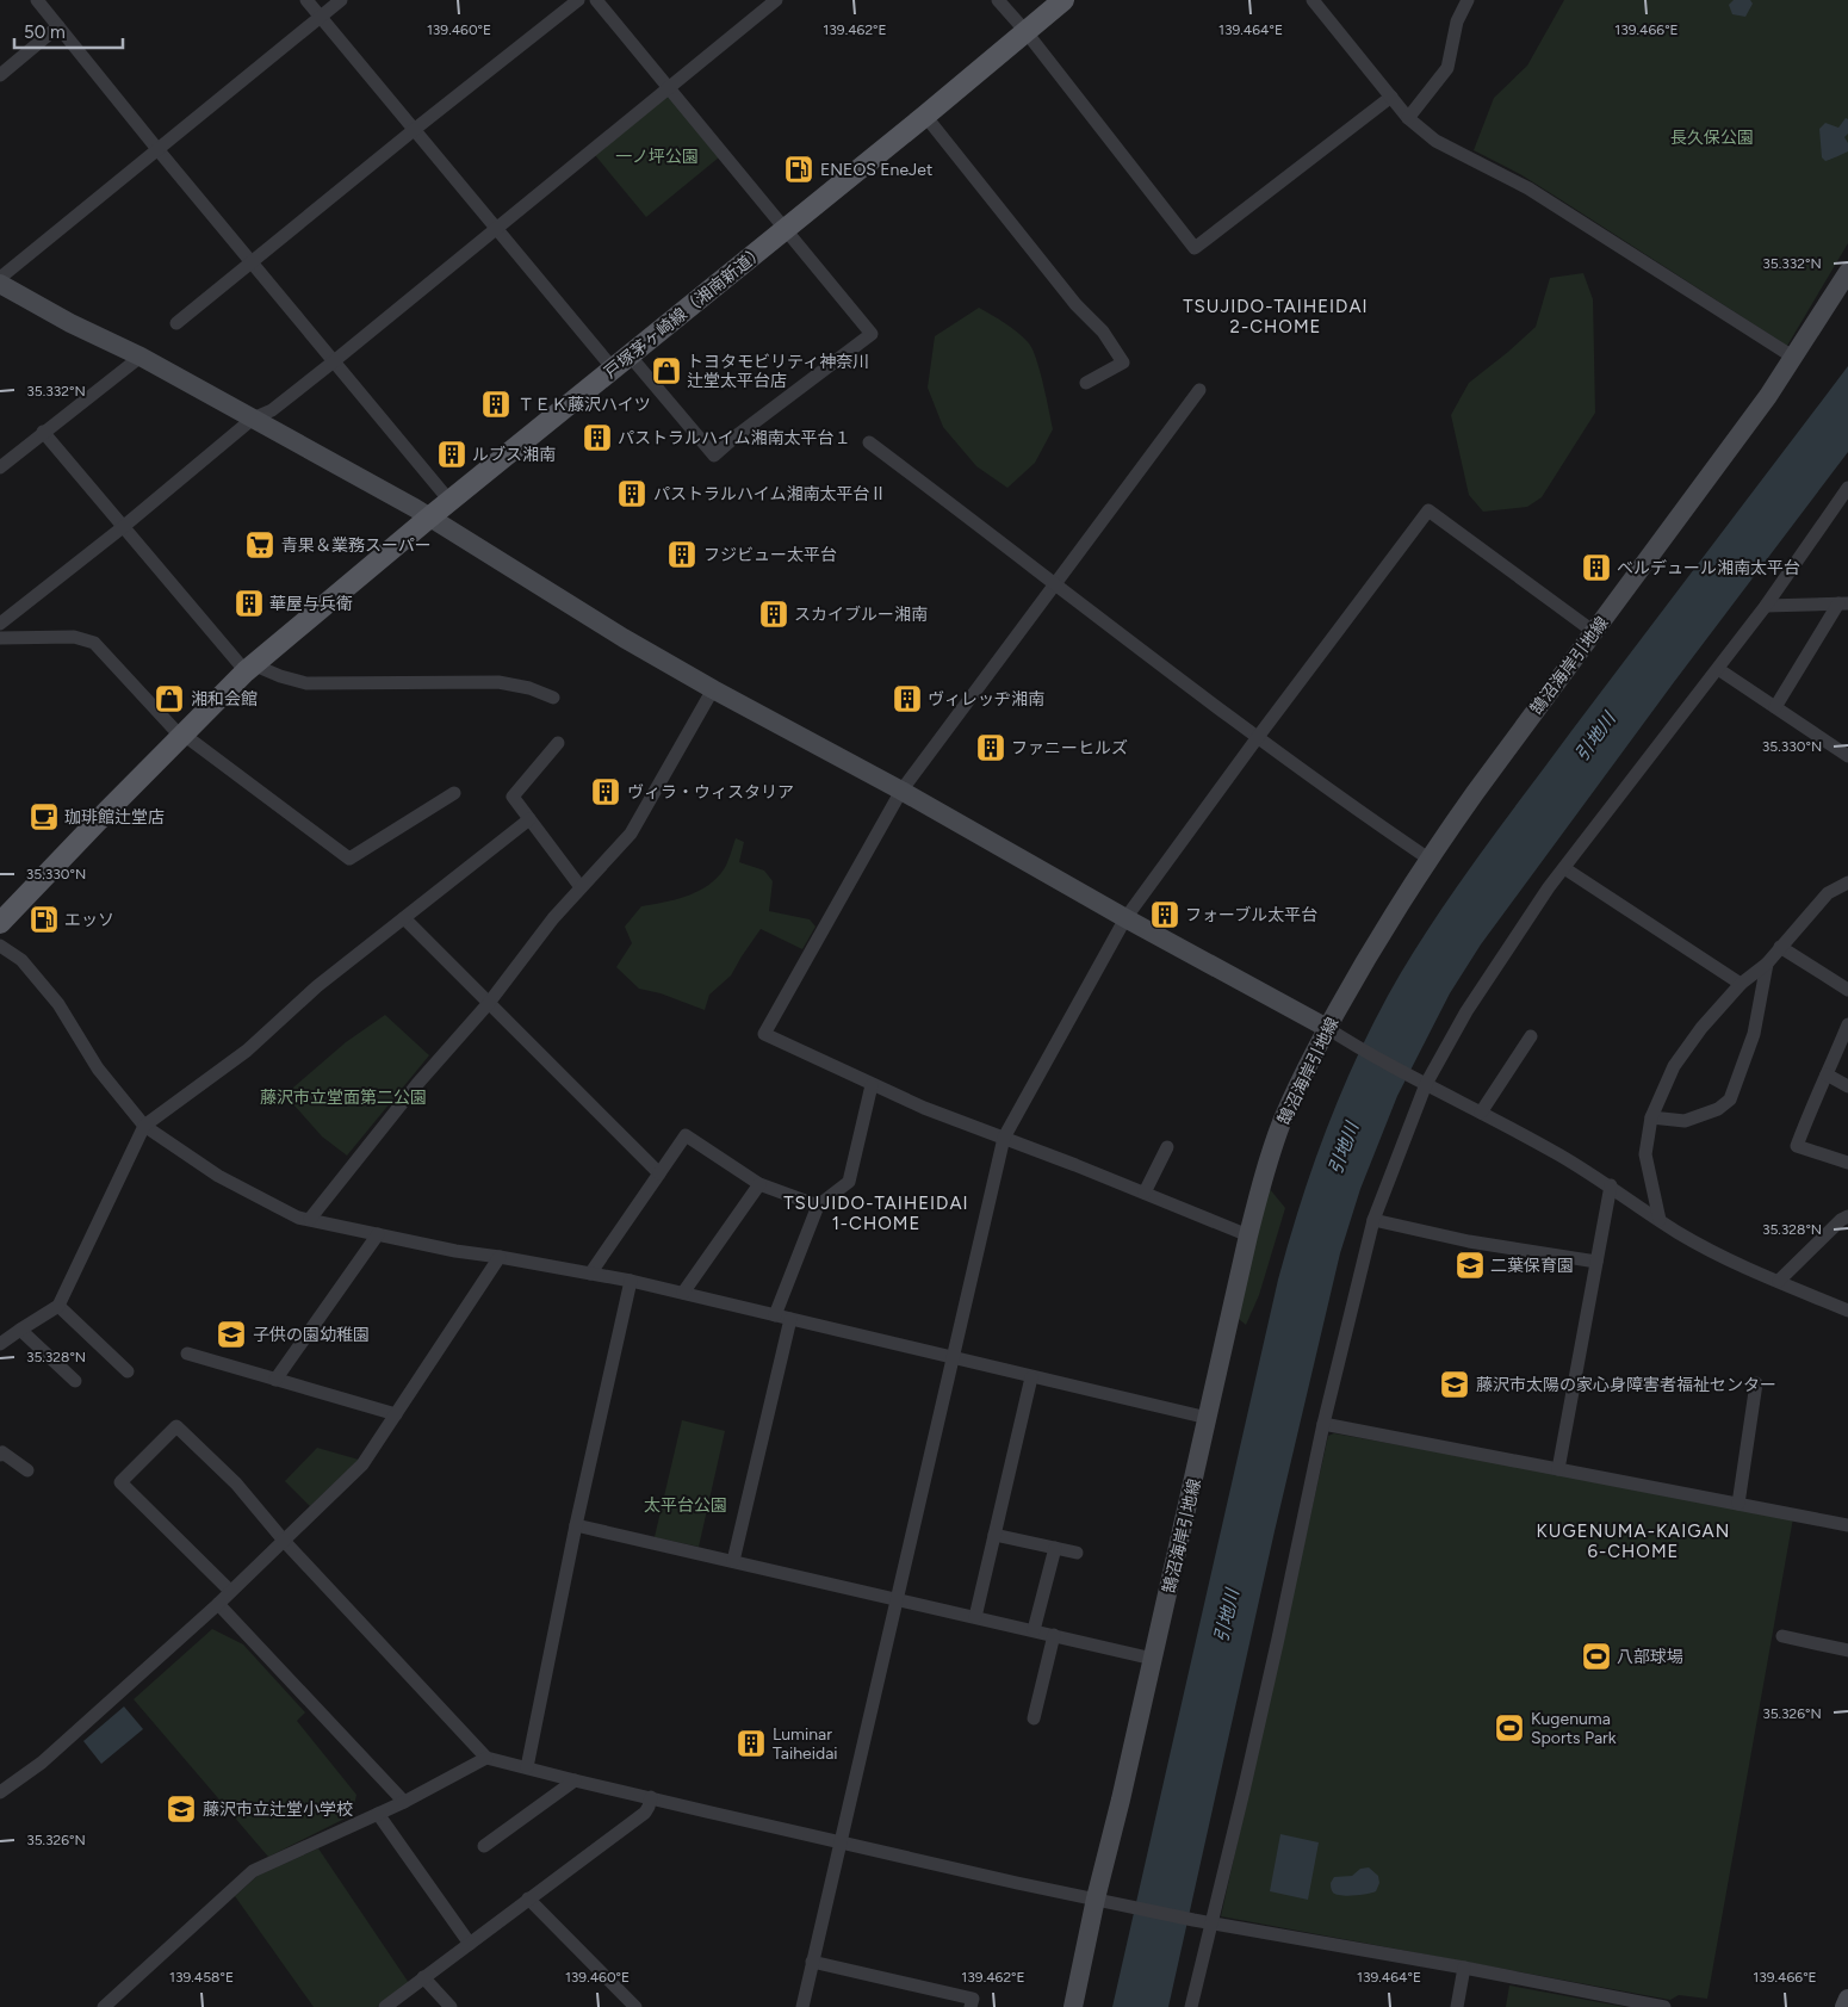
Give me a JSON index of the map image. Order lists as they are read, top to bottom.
{
  "streets": {
    "main road": ["戸塚茅ヶ崎線（湘南新道）"],
    "street": ["鵠沼海岸引地線"]
  },
  "districts": ["TSUJIDO-TAIHEIDAI 2-CHOME", "TSUJIDO-TAIHEIDAI 1-CHOME", "KUGENUMA-KAIGAN 6-CHOME"],
  "water": ["引地川"],
  "parks": [
    "長久保公園",
    "一ノ坪公園",
    "藤沢市立堂面第二公園",
    "太平台公園"
  ],
  "places": {
    "fuel station": ["ENEOS EneJet", "エッソ"],
    "shop": ["トヨタモビリティ神奈川 辻堂太平台店", "湘和会館"],
    "building": [
      "ＴＥＫ藤沢ハイツ",
      "パストラルハイム湘南太平台１",
      "ルブス湘南",
      "パストラルハイム湘南太平台Ⅱ",
      "フジビュー太平台",
      "ベルデュール湘南太平台",
      "華屋与兵衛",
      "スカイブルー湘南",
      "ヴィレッヂ湘南",
      "ファニーヒルズ",
      "ヴィラ・ウィスタリア",
      "フォーブル太平台",
      "Luminar Taiheidai"
    ],
    "supermarket": ["青果＆業務スーパー"],
    "cafe": ["珈琲館辻堂店"],
    "school or university": [
      "二葉保育園",
      "子供の園幼稚園",
      "藤沢市太陽の家心身障害者福祉センター",
      "藤沢市立辻堂小学校"
    ],
    "sports": ["八部球場", "Kugenuma Sports Park"]
  },
  "scale_bar": "50 m",
  "coordinates": [
    "139.460°E",
    "139.462°E",
    "139.464°E",
    "139.466°E",
    "35.332°N",
    "35.330°N",
    "35.328°N",
    "35.326°N",
    "139.458°E"
  ]
}
